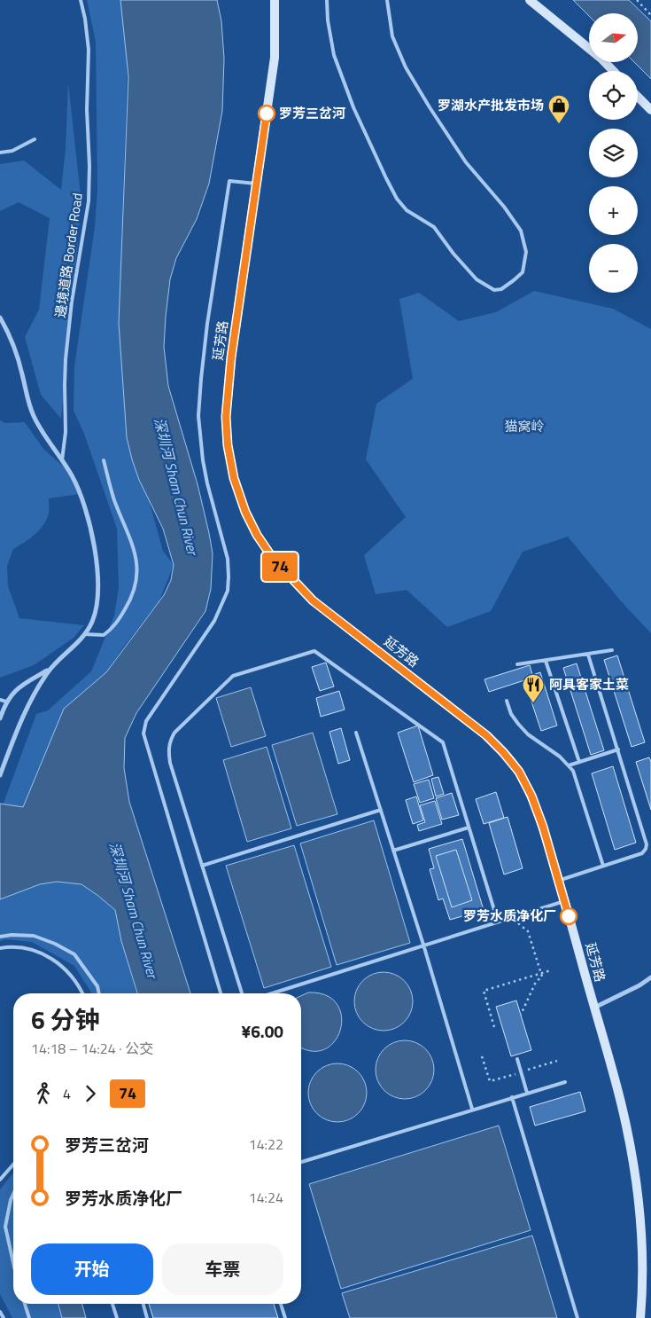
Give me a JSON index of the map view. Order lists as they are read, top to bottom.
{
  "streets": {
    "main road": ["延芳路"],
    "lane": ["邊境道路 Border Road"]
  },
  "water": ["深圳河 Sham Chun River"],
  "parks": ["猫窝岭"],
  "places": {
    "other": ["罗芳三岔河", "罗芳水质净化厂"],
    "shop": ["罗湖水产批发市场"],
    "restaurant": ["阿具客家土菜"]
  },
  "lines": ["bus line 74"],
  "north": "right",
  "page": {
    "on_map": "74",
    "map_buttons": ["+", "−"],
    "heading": ["6 分钟", "14:18 – 14:24 · 公交", "¥6.00"],
    "legs": ["4", "74"],
    "list": [
      {
        "name": "罗芳三岔河",
        "value": "14:22"
      },
      {
        "name": "罗芳水质净化厂",
        "value": "14:24"
      }
    ],
    "buttons": ["开始", "车票"]
  }
}
